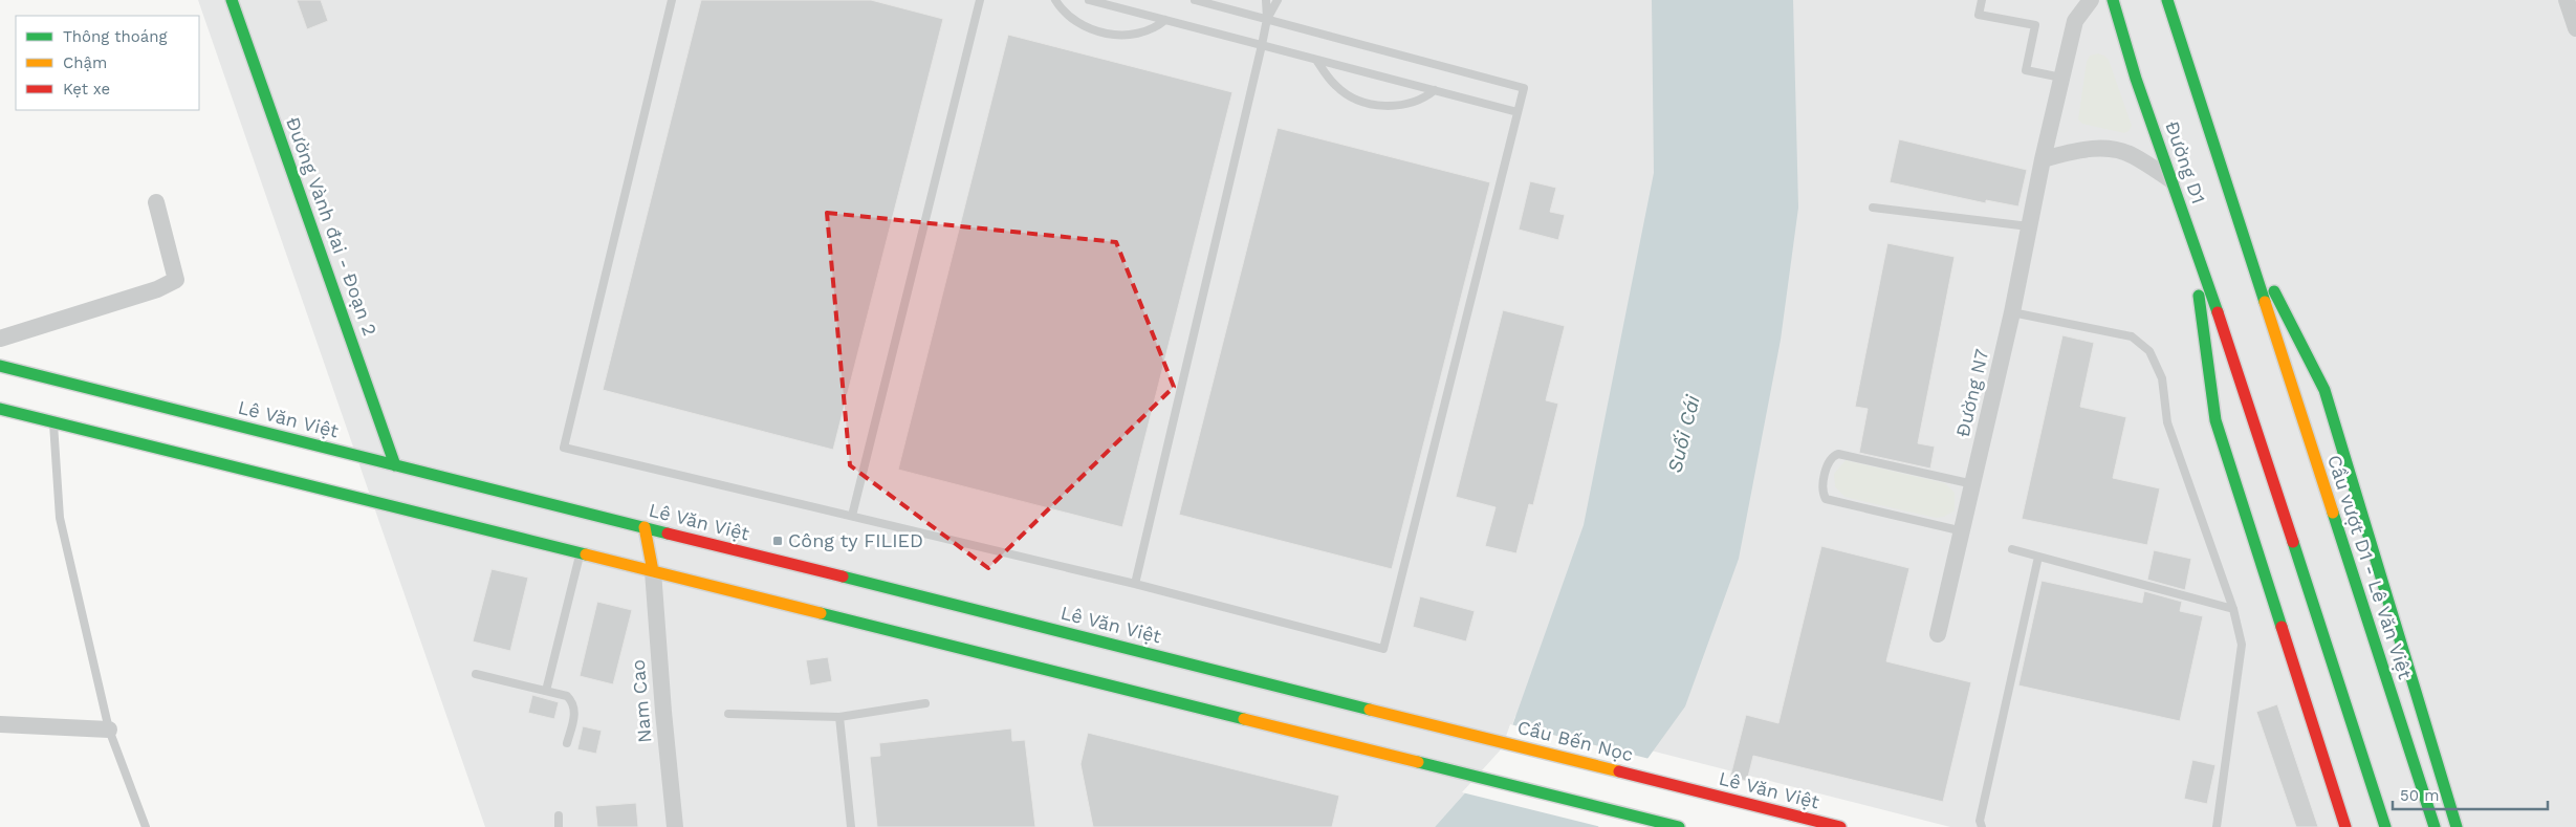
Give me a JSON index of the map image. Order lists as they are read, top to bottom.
{
  "streets": {
    "main road": [
      "Đường D1",
      "Đường Vành đai - Đoạn 2",
      "Lê Văn Việt",
      "Cầu vượt D1 - Lê Văn Việt",
      "Cầu Bến Nọc"
    ],
    "street": ["Đường N7", "Nam Cao"]
  },
  "crossings": [
    ["Đường D1", "Cầu vượt D1 - Lê Văn Việt"],
    ["Đường Vành đai - Đoạn 2", "Lê Văn Việt"],
    ["Lê Văn Việt", "Cầu Bến Nọc"]
  ],
  "water": ["Suối Cái"],
  "places": {
    "transit": ["Công ty FILIED"]
  },
  "legend": ["Thông thoáng", "Chậm", "Kẹt xe"],
  "scale_bar": "50 m"
}
